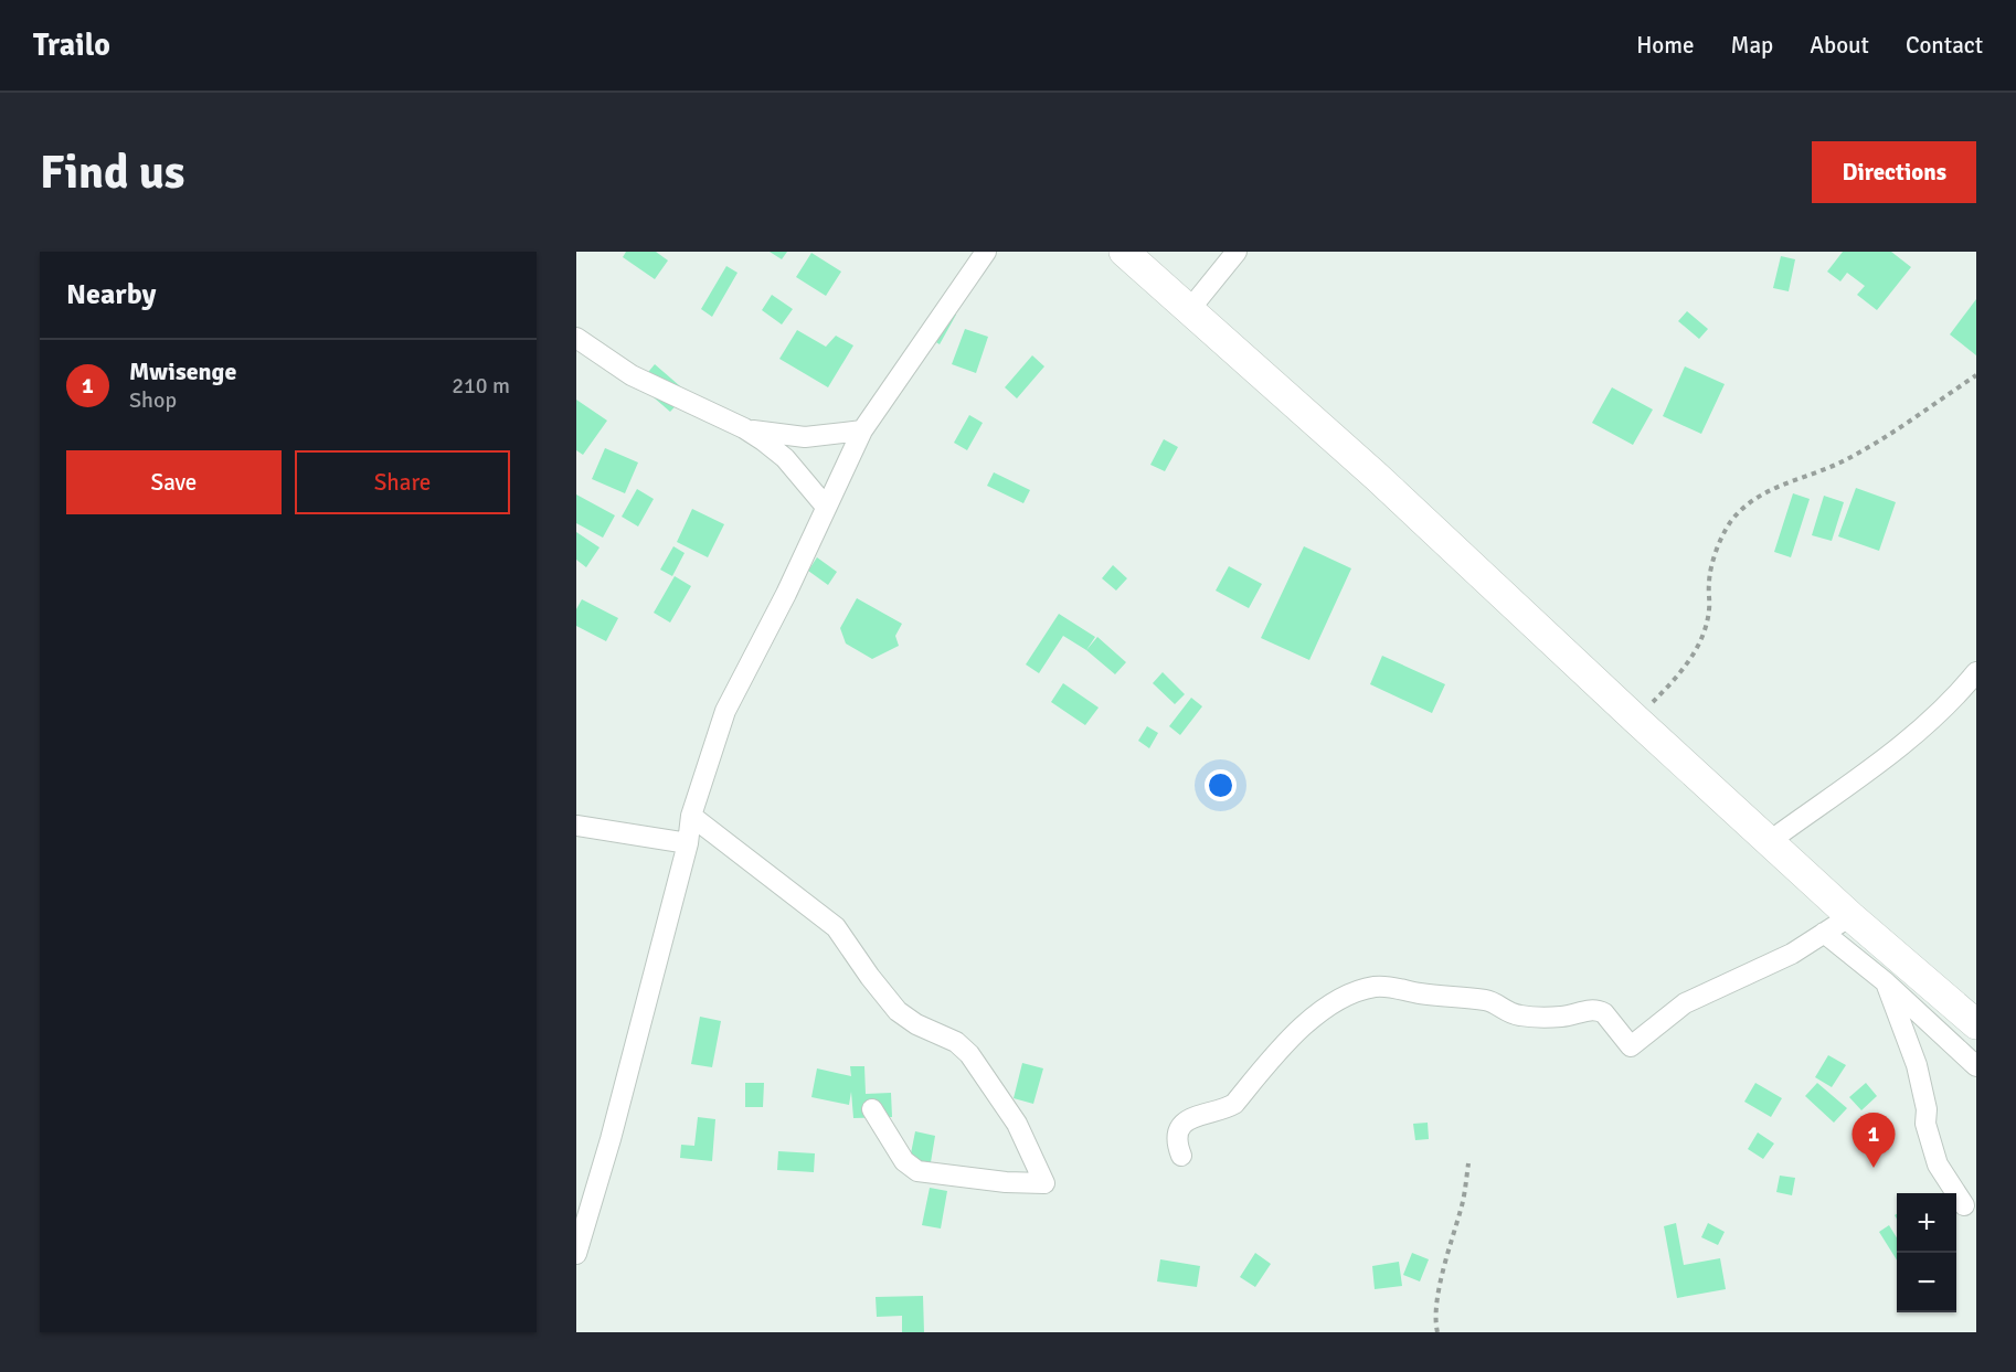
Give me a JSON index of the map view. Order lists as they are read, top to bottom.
{
  "page": {
    "header": "Trailo",
    "nav": [
      "Home",
      "Map",
      "About",
      "Contact"
    ],
    "buttons": [
      "Directions",
      ["Save", "Share"]
    ],
    "title": "Find us",
    "heading": "Nearby",
    "list": [
      {
        "mark": "1",
        "name": "Mwisenge",
        "note": "Shop",
        "value": "210 m"
      }
    ],
    "pins": "1",
    "map_buttons": ["+", "−"]
  }
}
